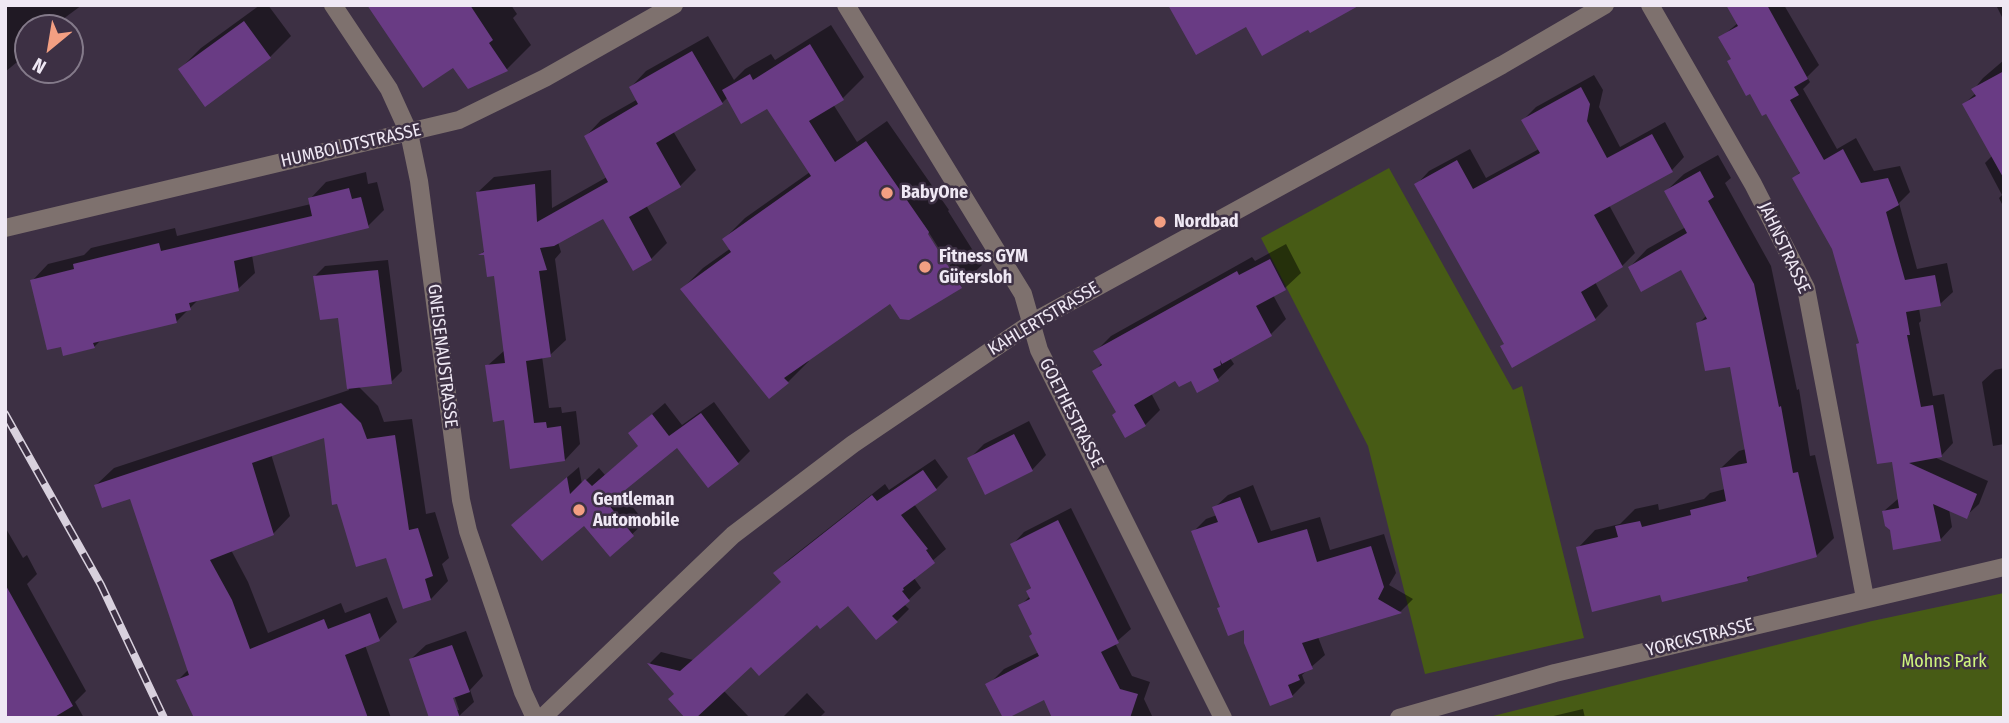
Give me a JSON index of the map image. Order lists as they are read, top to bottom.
{
  "streets": {
    "street": [
      "HUMBOLDTSTRASSE",
      "JAHNSTRASSE",
      "KAHLERTSTRASSE",
      "GNEISENAUSTRASSE",
      "GOETHESTRASSE",
      "YORCKSTRASSE"
    ]
  },
  "crossings": [
    ["HUMBOLDTSTRASSE", "GNEISENAUSTRASSE"],
    ["JAHNSTRASSE", "YORCKSTRASSE"],
    ["KAHLERTSTRASSE", "GOETHESTRASSE"]
  ],
  "parks": ["Mohns Park"],
  "places": [
    "BabyOne",
    "Nordbad",
    "Fitness GYM Gütersloh",
    "Gentleman Automobile"
  ],
  "north": "bottom left"
}
